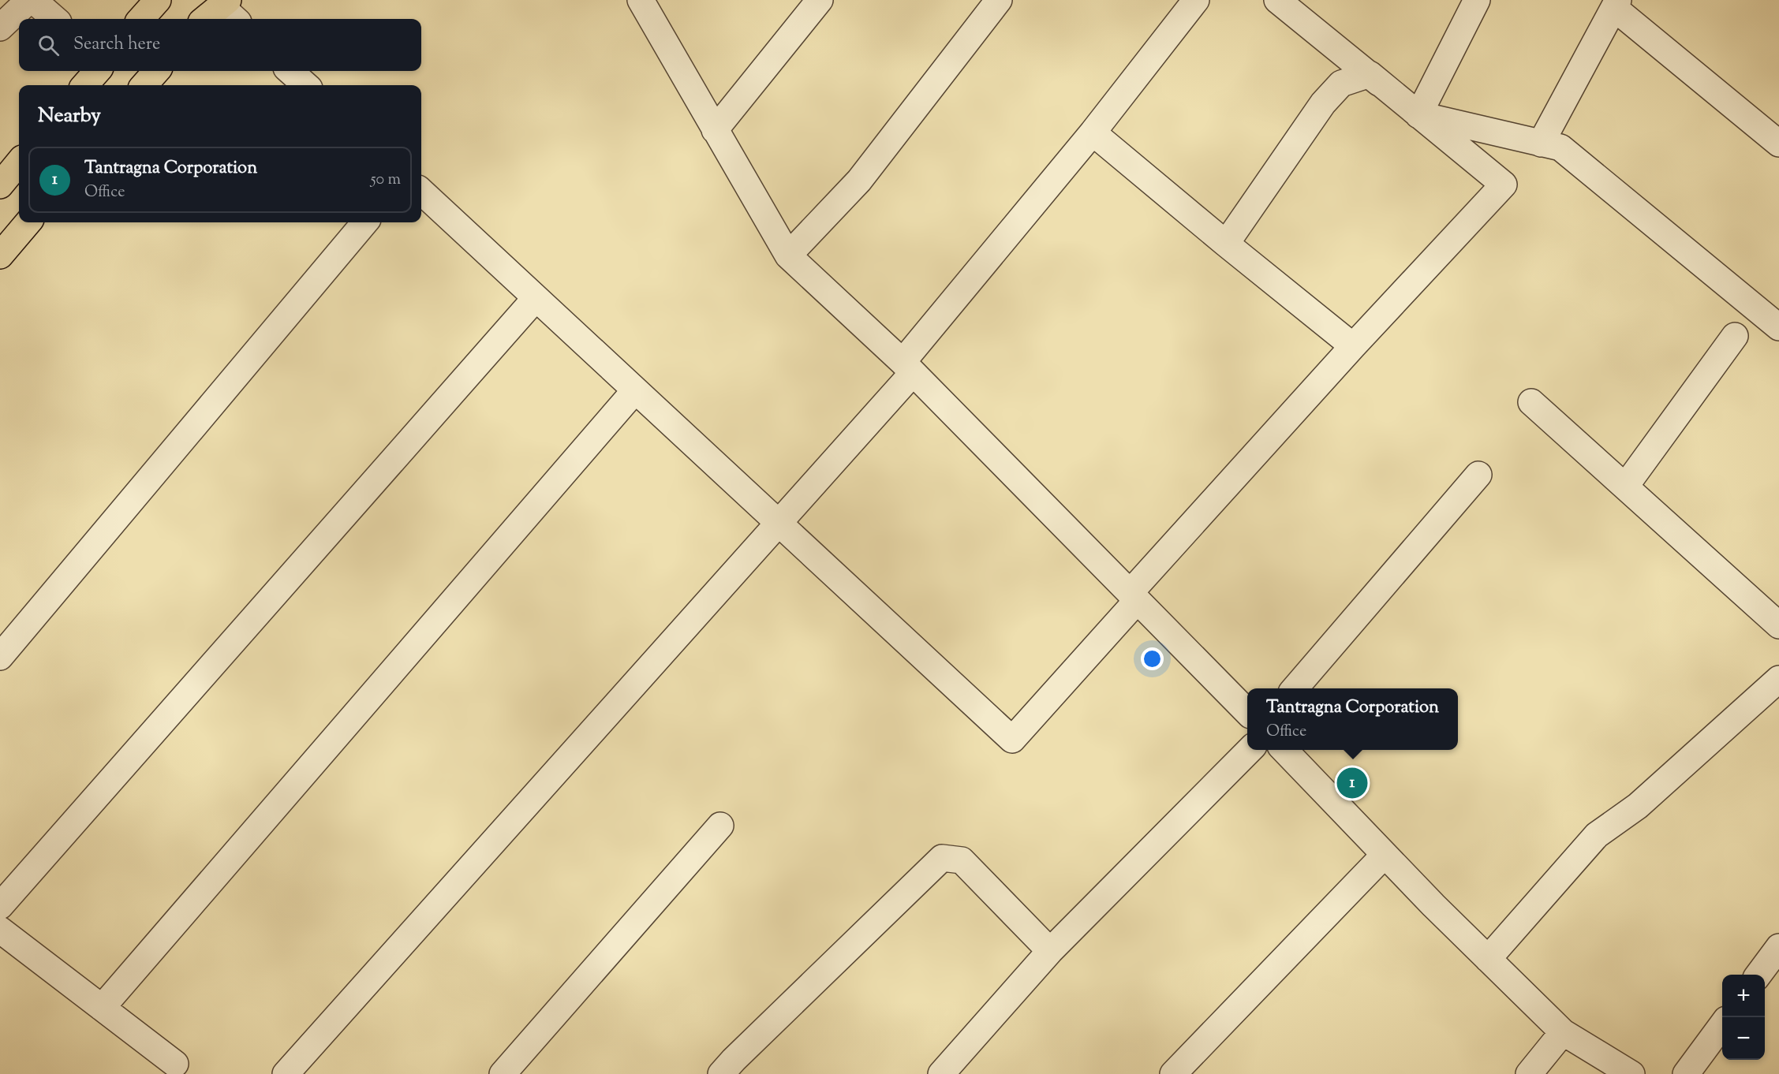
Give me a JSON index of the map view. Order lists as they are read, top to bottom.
{
  "page": {
    "search": "Search here",
    "heading": "Nearby",
    "list": [
      {
        "mark": "1",
        "name": "Tantragna Corporation",
        "note": "Office",
        "value": "50 m"
      }
    ],
    "popup": ["Tantragna Corporation", "Office"],
    "pins": "1",
    "map_buttons": ["+", "−"]
  }
}
